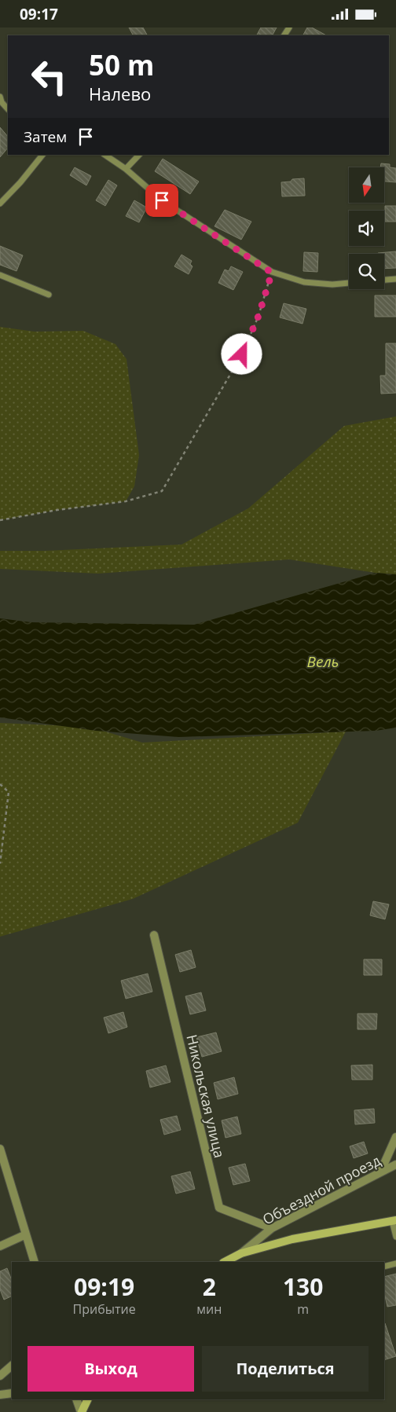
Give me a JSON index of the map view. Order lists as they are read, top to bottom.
{
  "streets": {
    "street": ["Никольская улица", "Объездной проезд"]
  },
  "crossings": [
    ["Никольская улица", "Объездной проезд"]
  ],
  "water": ["Вель"],
  "north": "bottom",
  "page": {
    "status": "09:17",
    "turn": ["50 m", "Налево"],
    "then": "Затем",
    "eta": [
      "09:19",
      "Прибытие",
      "2",
      "мин",
      "130",
      "m"
    ],
    "buttons": ["Выход", "Поделиться"]
  }
}
